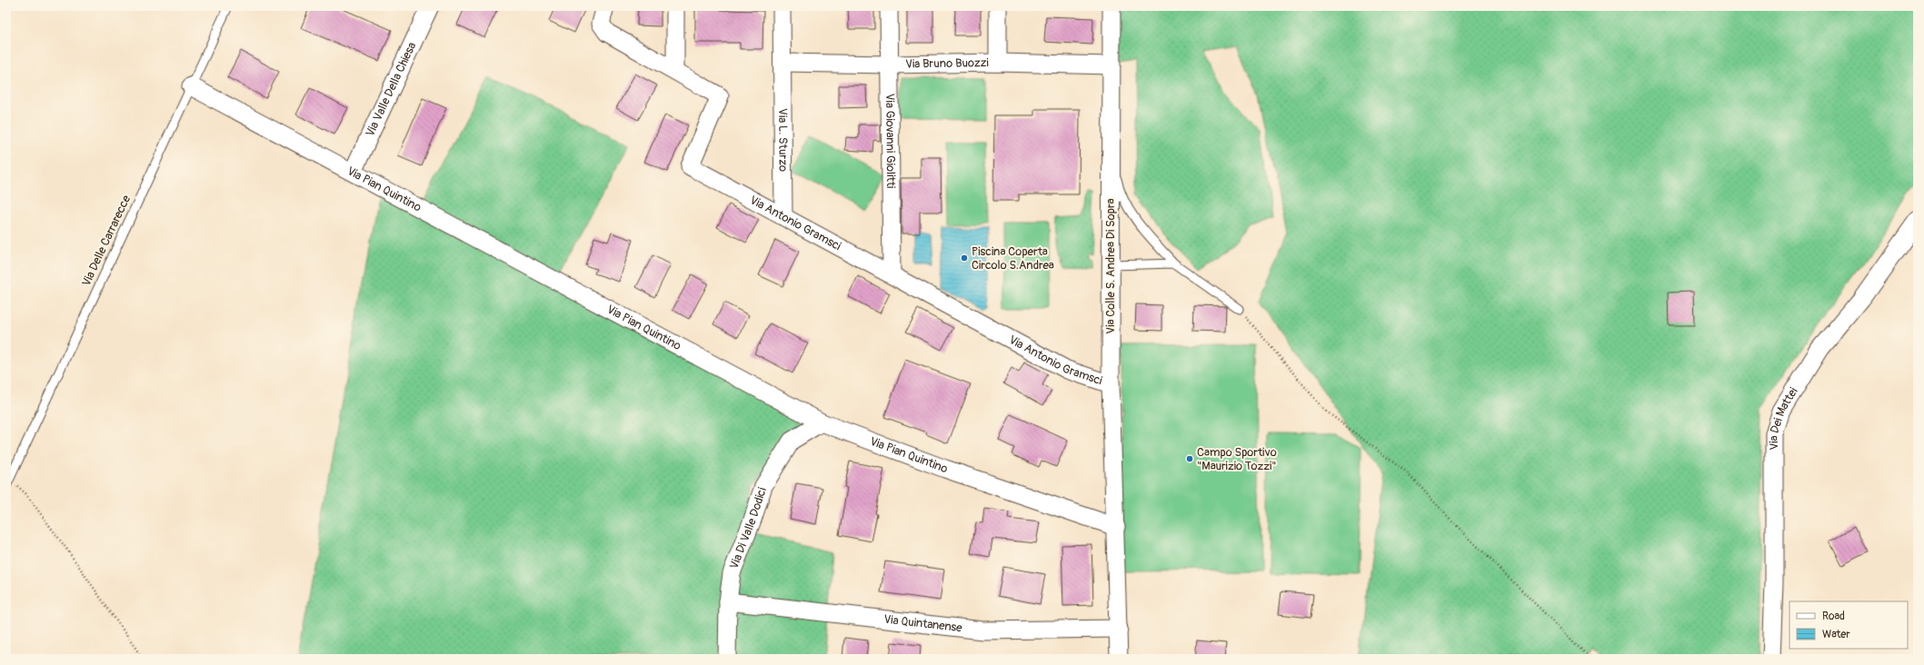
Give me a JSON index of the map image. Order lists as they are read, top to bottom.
{
  "streets": {
    "street": [
      "Via Bruno Buozzi",
      "Via Valle Della Chiesa",
      "Via L. Sturzo",
      "Via Giovanni Giolitti",
      "Via Pian Quintino",
      "Via Antonio Gramsci",
      "Via Colle S. Andrea Di Sopra",
      "Via Dei Mattei",
      "Via Di Valle Dodici",
      "Via Quintanense"
    ],
    "lane": ["Via Delle Carrarecce"]
  },
  "crossings": [
    ["Via Bruno Buozzi", "Via L. Sturzo"],
    ["Via Bruno Buozzi", "Via Giovanni Giolitti"],
    ["Via Bruno Buozzi", "Via Colle S. Andrea Di Sopra"],
    ["Via Valle Della Chiesa", "Via Pian Quintino"],
    ["Via L. Sturzo", "Via Antonio Gramsci"],
    ["Via Giovanni Giolitti", "Via Antonio Gramsci"],
    ["Via Pian Quintino", "Via Delle Carrarecce"],
    ["Via Pian Quintino", "Via Colle S. Andrea Di Sopra"],
    ["Via Pian Quintino", "Via Di Valle Dodici"],
    ["Via Antonio Gramsci", "Via Colle S. Andrea Di Sopra"],
    ["Via Colle S. Andrea Di Sopra", "Via Quintanense"],
    ["Via Di Valle Dodici", "Via Quintanense"]
  ],
  "places": ["Piscina Coperta Circolo S.Andrea", "Campo Sportivo \"Maurizio Tozzi\""],
  "legend": ["Road", "Water"]
}
